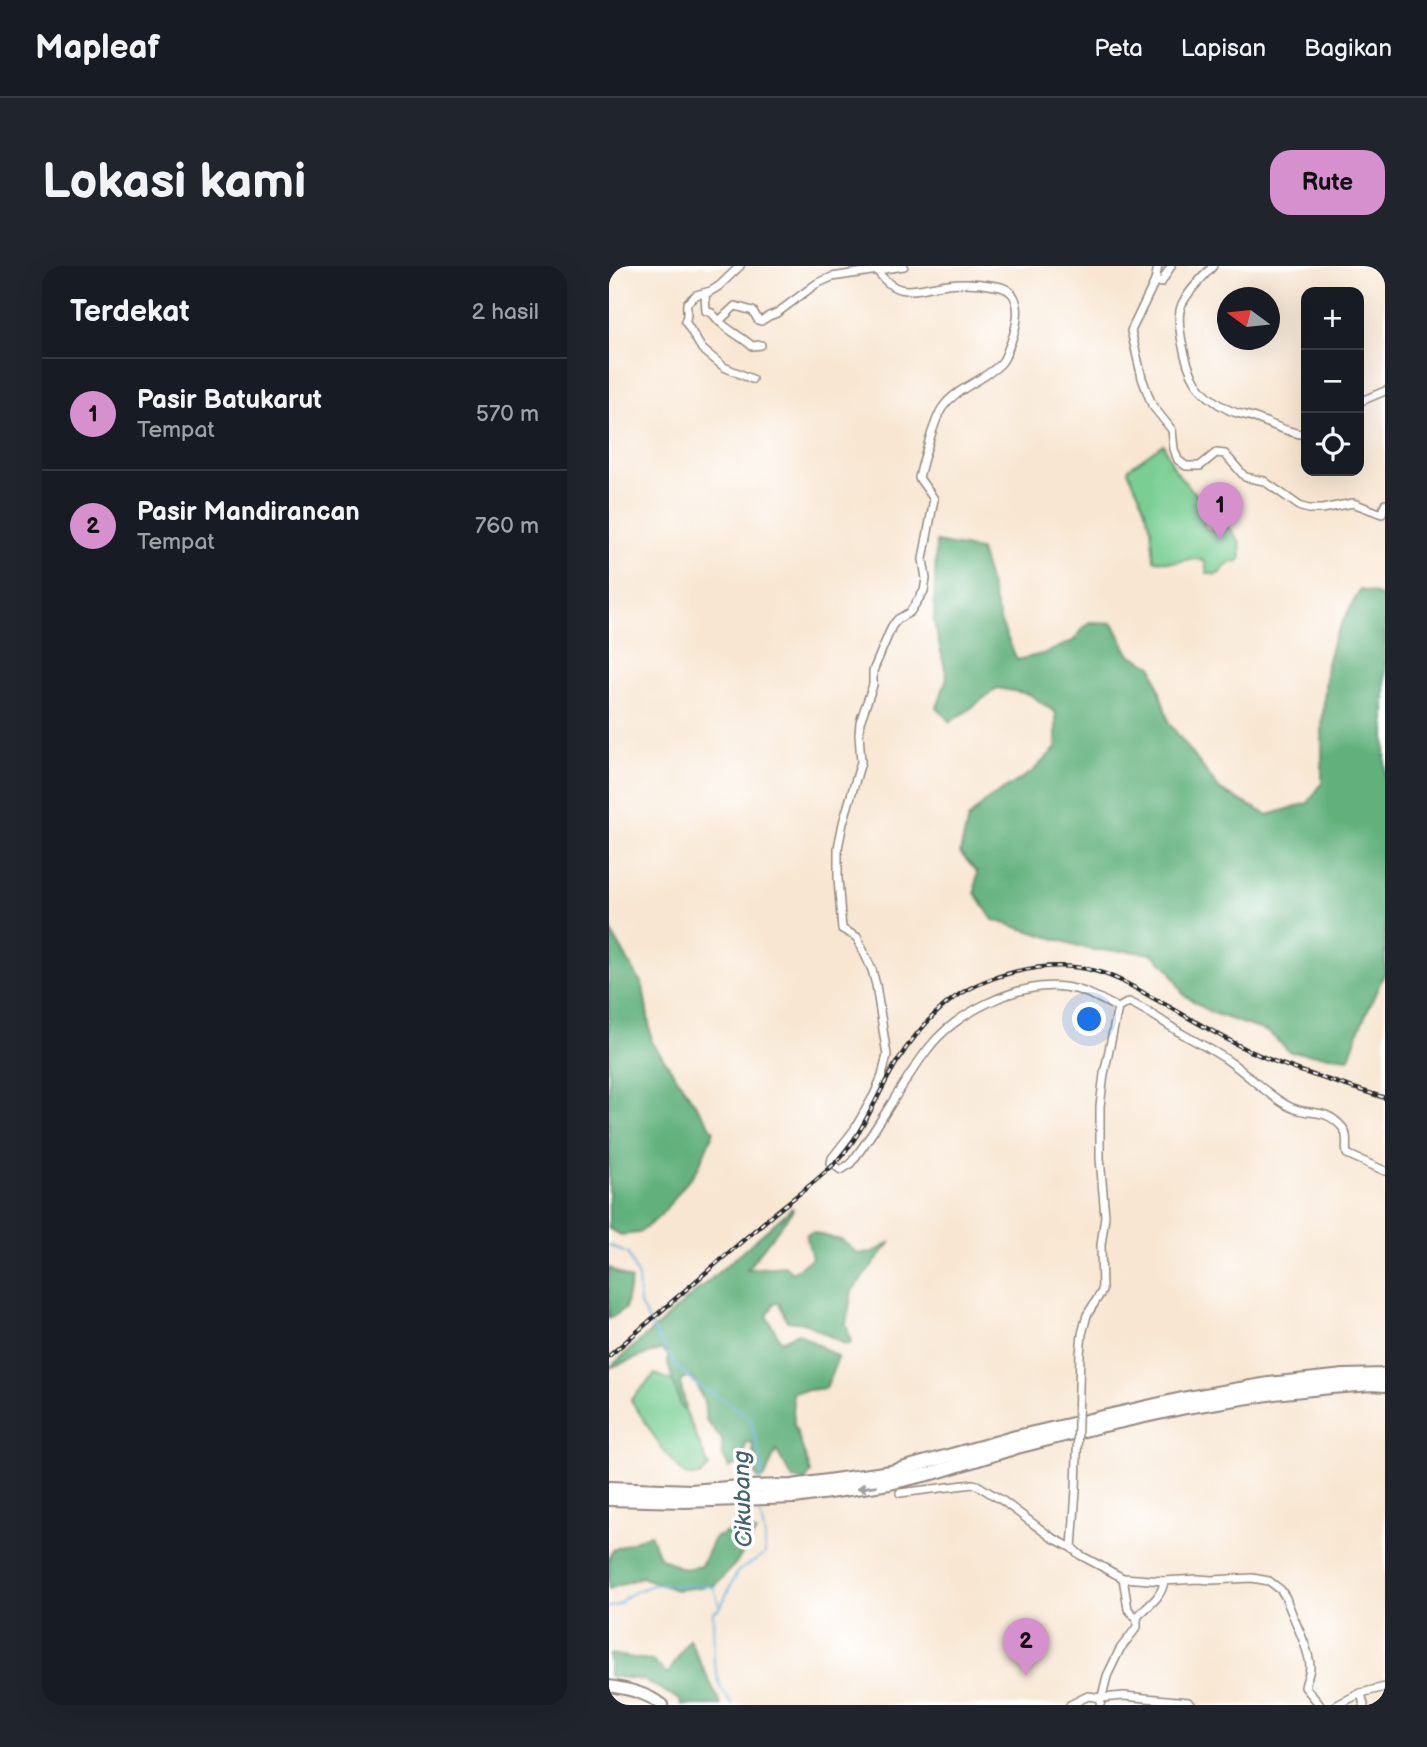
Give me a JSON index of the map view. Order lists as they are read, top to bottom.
{
  "water": ["Cikubang"],
  "north": "left",
  "page": {
    "header": "Mapleaf",
    "nav": ["Peta", "Lapisan", "Bagikan"],
    "buttons": "Rute",
    "title": "Lokasi kami",
    "heading": ["Terdekat", "2 hasil"],
    "map_buttons": ["+", "−"],
    "list": [
      {
        "mark": "1",
        "name": "Pasir Batukarut",
        "note": "Tempat",
        "value": "570 m"
      },
      {
        "mark": "2",
        "name": "Pasir Mandirancan",
        "note": "Tempat",
        "value": "760 m"
      }
    ],
    "pins": ["1", "2"]
  }
}
